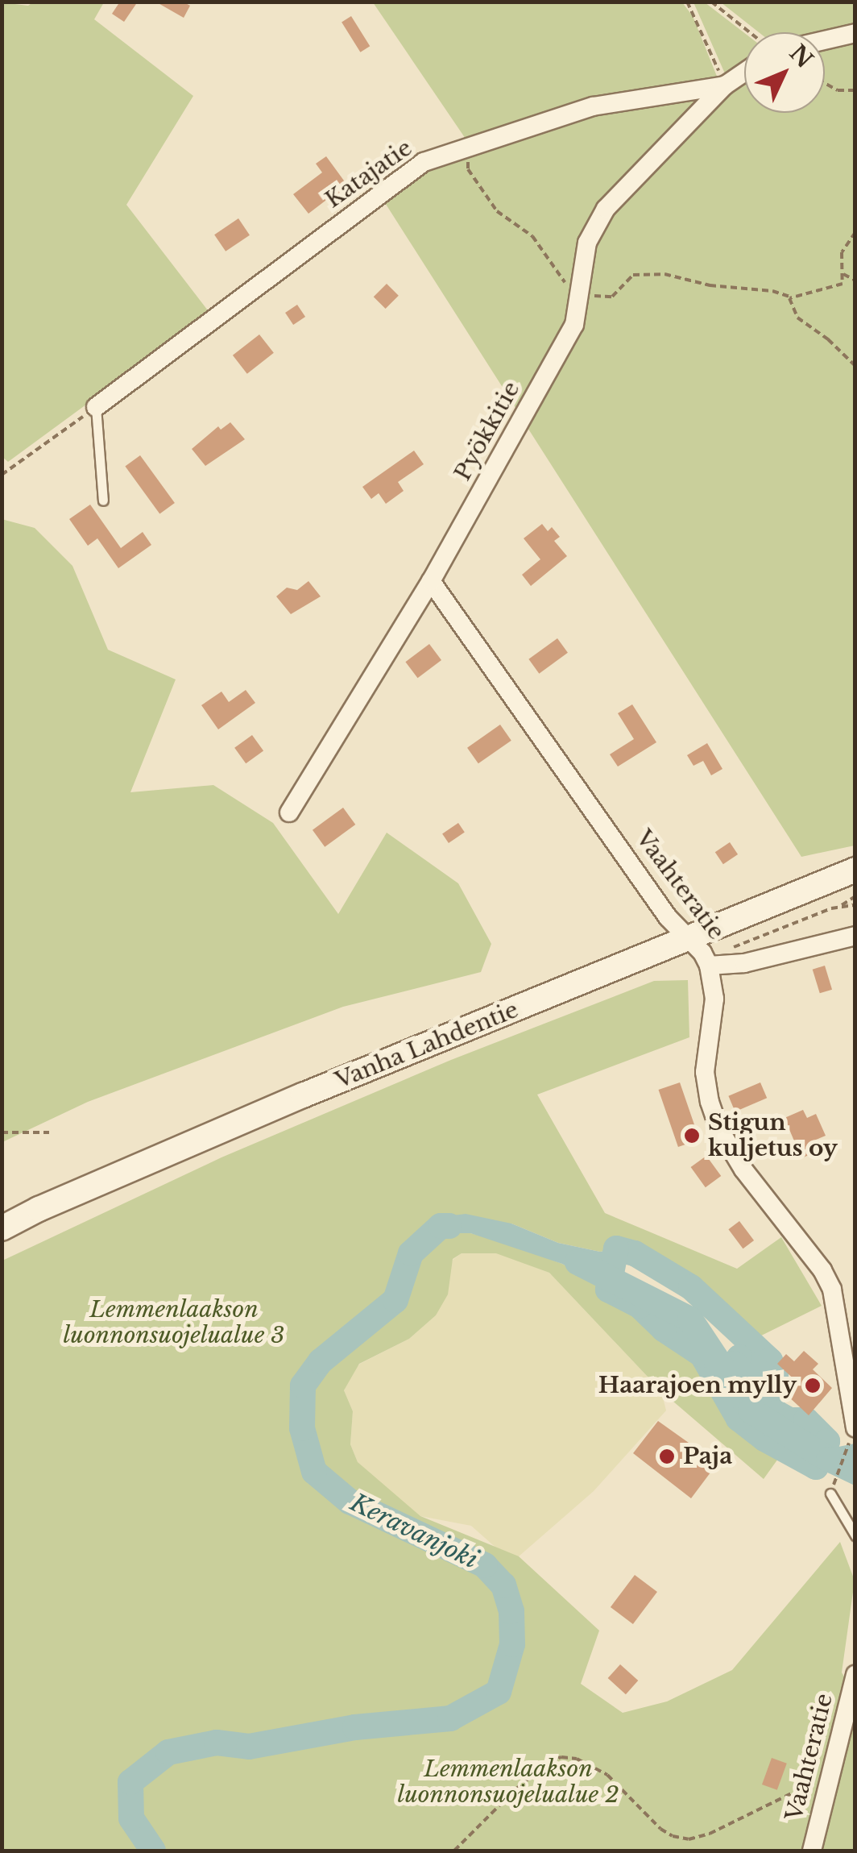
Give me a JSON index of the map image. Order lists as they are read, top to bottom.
{
  "streets": {
    "main road": ["Vanha Lahdentie"],
    "street": ["Katajatie", "Pyökkitie", "Vaahteratie"]
  },
  "crossings": [
    ["Katajatie", "Pyökkitie"],
    ["Pyökkitie", "Vaahteratie"],
    ["Vaahteratie", "Vanha Lahdentie"]
  ],
  "water": ["Keravanjoki"],
  "parks": ["Lemmenlaakson luonnonsuojelualue 3", "Lemmenlaakson luonnonsuojelualue 2"],
  "places": ["Stigun kuljetus oy", "Haarajoen mylly", "Paja"],
  "north": "top right"
}
